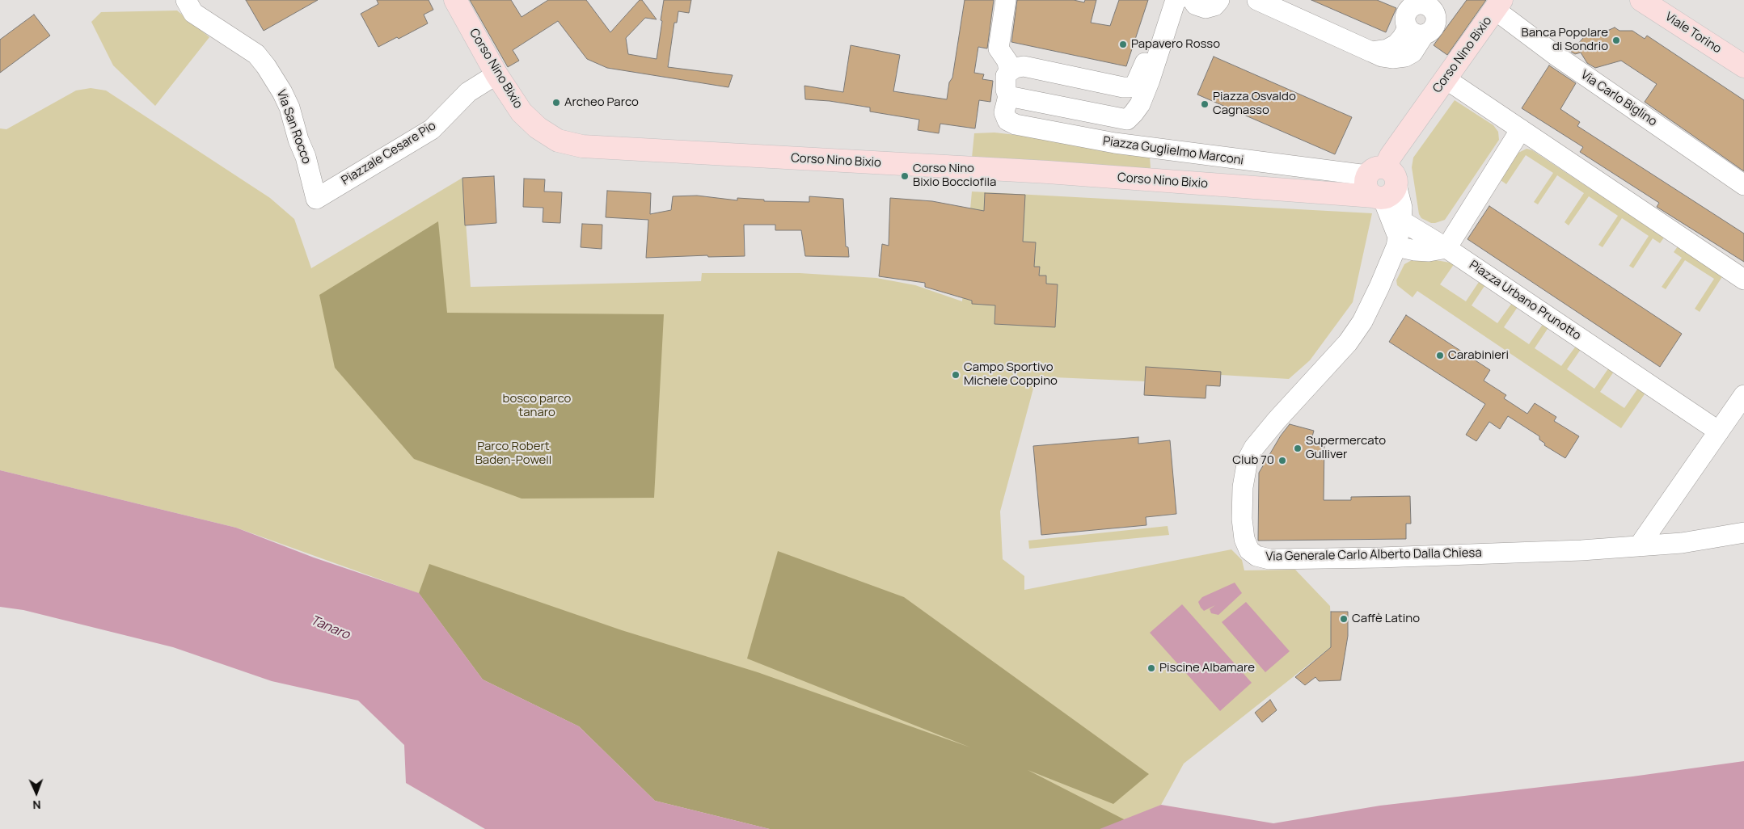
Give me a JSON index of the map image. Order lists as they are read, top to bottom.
{
  "streets": {
    "main road": ["Viale Torino", "Corso Nino Bixio"],
    "street": [
      "Via Carlo Biglino",
      "Via San Rocco",
      "Piazza Guglielmo Marconi",
      "Piazzale Cesare Pio",
      "Piazza Urbano Prunotto",
      "Via Generale Carlo Alberto Dalla Chiesa"
    ]
  },
  "crossings": [
    ["Corso Nino Bixio", "Via Carlo Biglino"],
    ["Corso Nino Bixio", "Piazza Guglielmo Marconi"],
    ["Corso Nino Bixio", "Piazzale Cesare Pio"],
    ["Via San Rocco", "Piazzale Cesare Pio"],
    ["Piazza Urbano Prunotto", "Via Generale Carlo Alberto Dalla Chiesa"]
  ],
  "water": ["Tanaro"],
  "parks": ["bosco parco tanaro", "Parco Robert Baden-Powell"],
  "places": [
    "Banca Popolare di Sondrio",
    "Papavero Rosso",
    "Archeo Parco",
    "Piazza Osvaldo Cagnasso",
    "Corso Nino Bixio Bocciofila",
    "Carabinieri",
    "Campo Sportivo Michele Coppino",
    "Supermercato Gulliver",
    "Club 70",
    "Caffè Latino",
    "Piscine Albamare"
  ],
  "north": "bottom"
}
